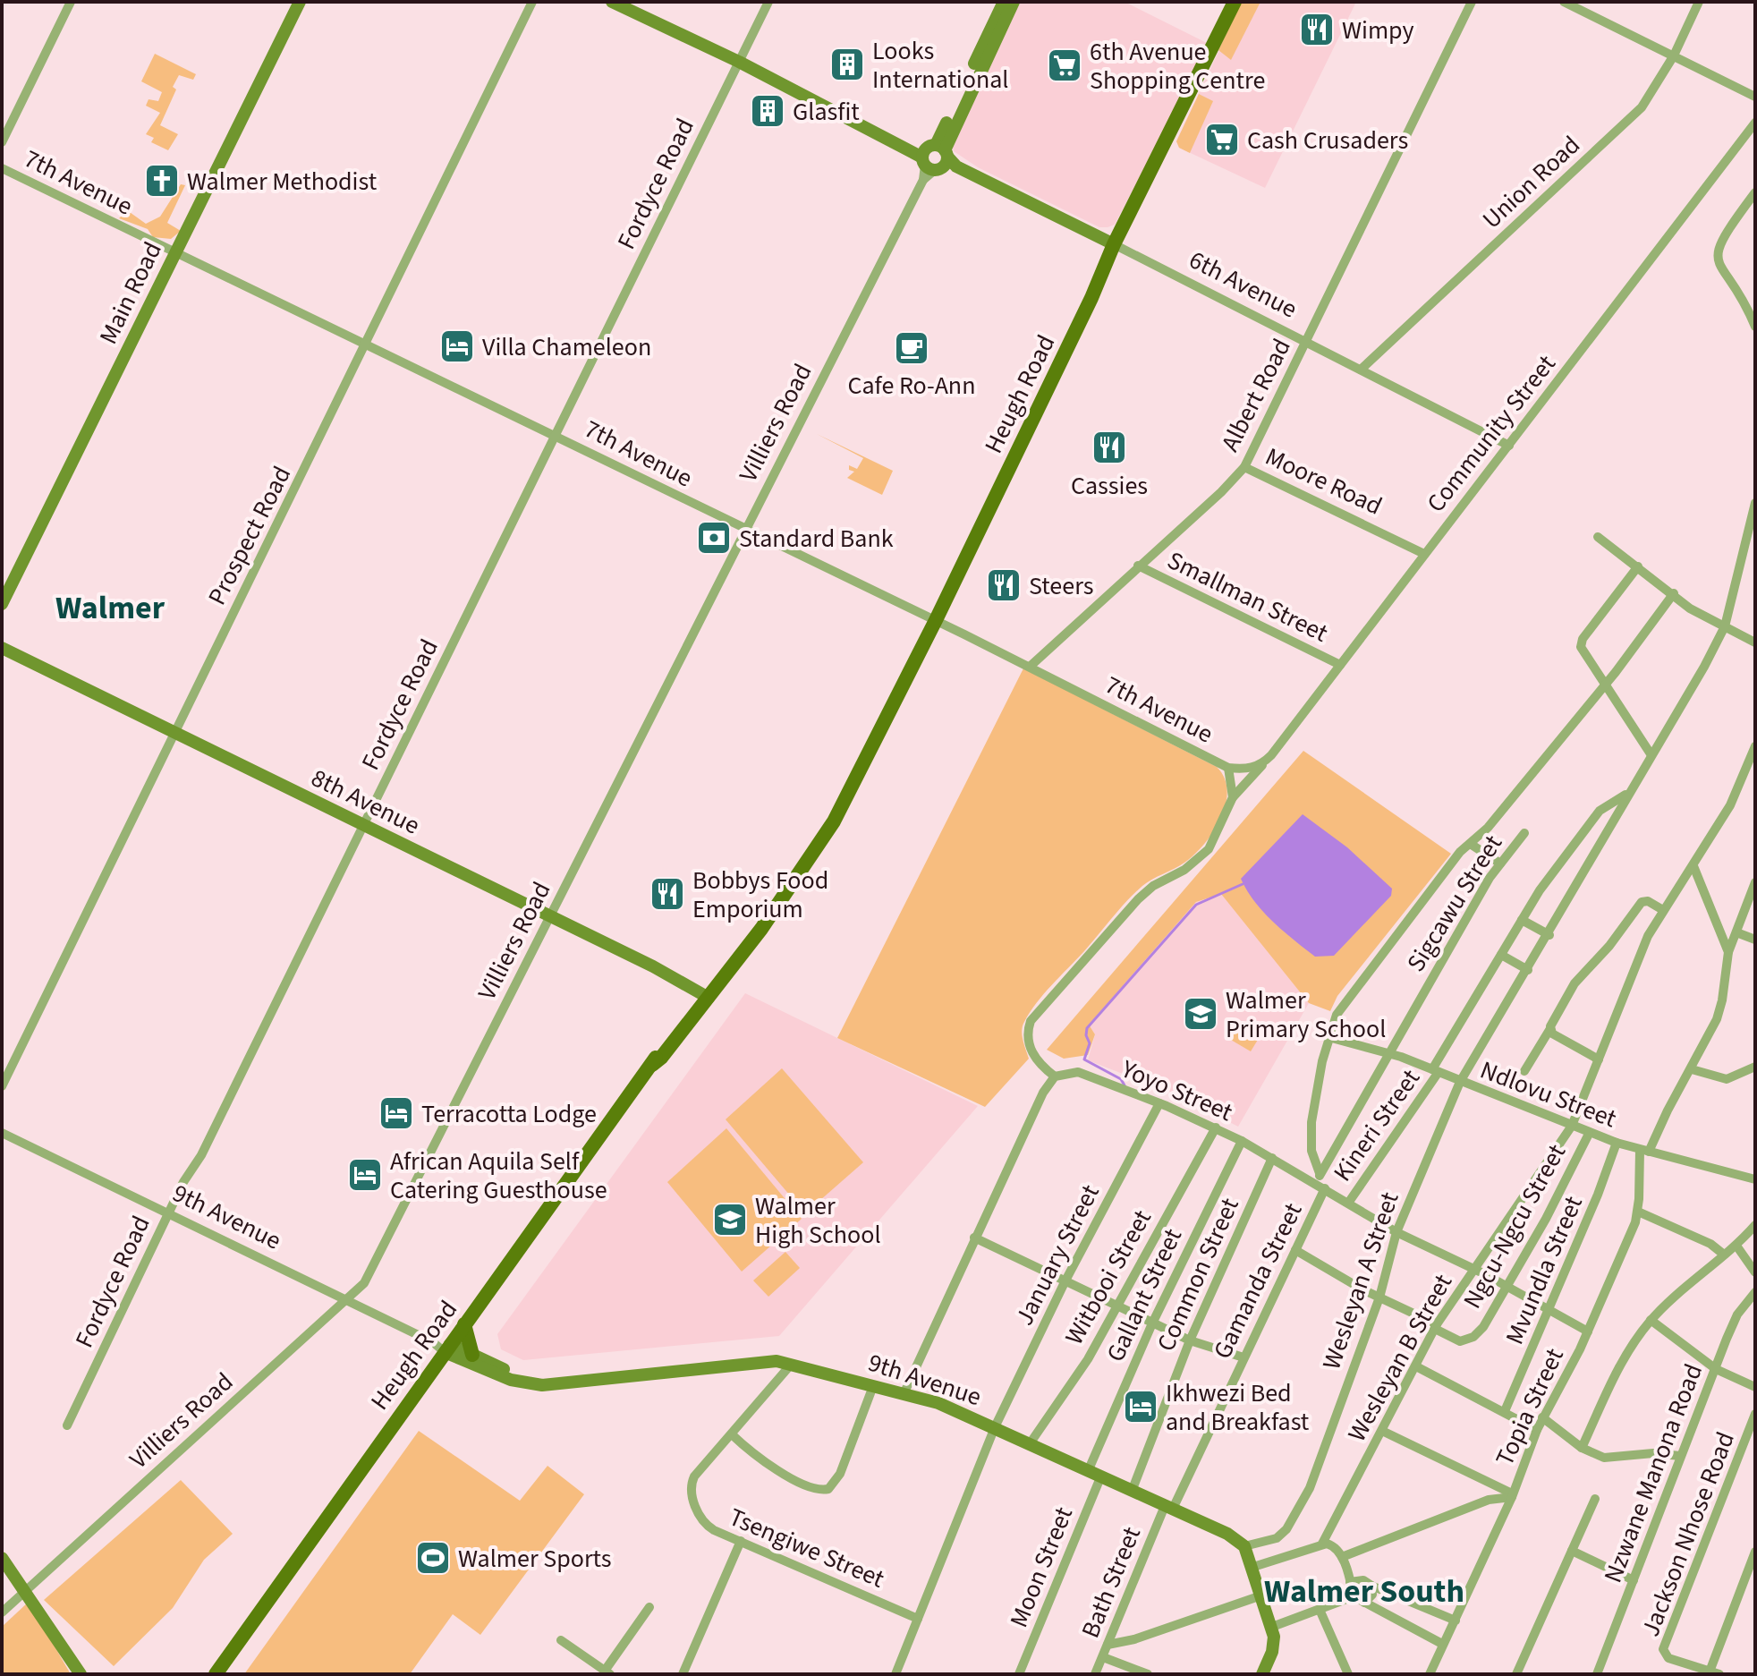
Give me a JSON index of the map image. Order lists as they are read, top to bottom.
{
  "streets": {
    "main road": ["Heugh Road"],
    "street": [
      "7th Avenue",
      "Union Road",
      "Fordyce Road",
      "6th Avenue",
      "Main Road",
      "Albert Road",
      "Villiers Road",
      "Community Street",
      "Moore Road",
      "Prospect Road",
      "Smallman Street",
      "8th Avenue",
      "Sigcawu Street",
      "Yoyo Street",
      "Ndlovu Street",
      "Kineri Street",
      "9th Avenue",
      "Ngcu-Ngcu Street",
      "January Street",
      "Mvundla Street",
      "Common Street",
      "Witbooi Street",
      "Gamanda Street",
      "Wesleyan A Street",
      "Gallant Street",
      "Wesleyan B Street",
      "Topia Street",
      "Nzwane Manona Road",
      "Jackson Nhose Road",
      "Tsengiwe Street",
      "Moon Street",
      "Bath Street"
    ]
  },
  "crossings": [
    ["7th Avenue", "Fordyce Road"],
    ["7th Avenue", "Main Road"],
    ["7th Avenue", "Heugh Road"],
    ["7th Avenue", "Albert Road"],
    ["7th Avenue", "Villiers Road"],
    ["7th Avenue", "Community Street"],
    ["7th Avenue", "Prospect Road"],
    ["Union Road", "6th Avenue"],
    ["Fordyce Road", "6th Avenue"],
    ["Fordyce Road", "8th Avenue"],
    ["Fordyce Road", "9th Avenue"],
    ["6th Avenue", "Heugh Road"],
    ["6th Avenue", "Albert Road"],
    ["6th Avenue", "Villiers Road"],
    ["6th Avenue", "Community Street"],
    ["Heugh Road", "8th Avenue"],
    ["Heugh Road", "9th Avenue"],
    ["Albert Road", "Moore Road"],
    ["Albert Road", "Smallman Street"],
    ["Villiers Road", "8th Avenue"],
    ["Villiers Road", "9th Avenue"],
    ["Community Street", "Moore Road"],
    ["Community Street", "Smallman Street"],
    ["Prospect Road", "8th Avenue"],
    ["Sigcawu Street", "Ndlovu Street"],
    ["Yoyo Street", "Kineri Street"],
    ["Yoyo Street", "Ngcu-Ngcu Street"],
    ["Yoyo Street", "January Street"],
    ["Yoyo Street", "Mvundla Street"],
    ["Yoyo Street", "Common Street"],
    ["Yoyo Street", "Witbooi Street"],
    ["Yoyo Street", "Gamanda Street"],
    ["Yoyo Street", "Wesleyan A Street"],
    ["Yoyo Street", "Gallant Street"],
    ["Yoyo Street", "Wesleyan B Street"],
    ["Yoyo Street", "Topia Street"],
    ["Ndlovu Street", "Kineri Street"],
    ["Ndlovu Street", "Ngcu-Ngcu Street"],
    ["Ndlovu Street", "Mvundla Street"],
    ["Ndlovu Street", "Wesleyan A Street"],
    ["Ndlovu Street", "Wesleyan B Street"],
    ["Ndlovu Street", "Topia Street"],
    ["Kineri Street", "Wesleyan A Street"],
    ["9th Avenue", "January Street"],
    ["9th Avenue", "Common Street"],
    ["9th Avenue", "Witbooi Street"],
    ["9th Avenue", "Gamanda Street"],
    ["9th Avenue", "Wesleyan A Street"],
    ["9th Avenue", "Gallant Street"],
    ["9th Avenue", "Tsengiwe Street"],
    ["9th Avenue", "Moon Street"],
    ["9th Avenue", "Bath Street"],
    ["Ngcu-Ngcu Street", "Wesleyan B Street"],
    ["January Street", "Tsengiwe Street"],
    ["Gamanda Street", "Bath Street"],
    ["Gallant Street", "Moon Street"]
  ],
  "districts": ["Walmer", "Walmer South"],
  "places": {
    "restaurant": [
      "Wimpy",
      "Cassies",
      "Steers",
      "Bobbys Food Emporium"
    ],
    "building": ["Looks International", "Glasfit"],
    "supermarket": ["6th Avenue Shopping Centre", "Cash Crusaders"],
    "church": ["Walmer Methodist"],
    "hotel": [
      "Villa Chameleon",
      "Terracotta Lodge",
      "African Aquila Self Catering Guesthouse",
      "Ikhwezi Bed and Breakfast"
    ],
    "cafe": ["Cafe Ro-Ann"],
    "bank": ["Standard Bank"],
    "school or university": ["Walmer Primary School", "Walmer High School"],
    "sports": ["Walmer Sports"]
  }
}
